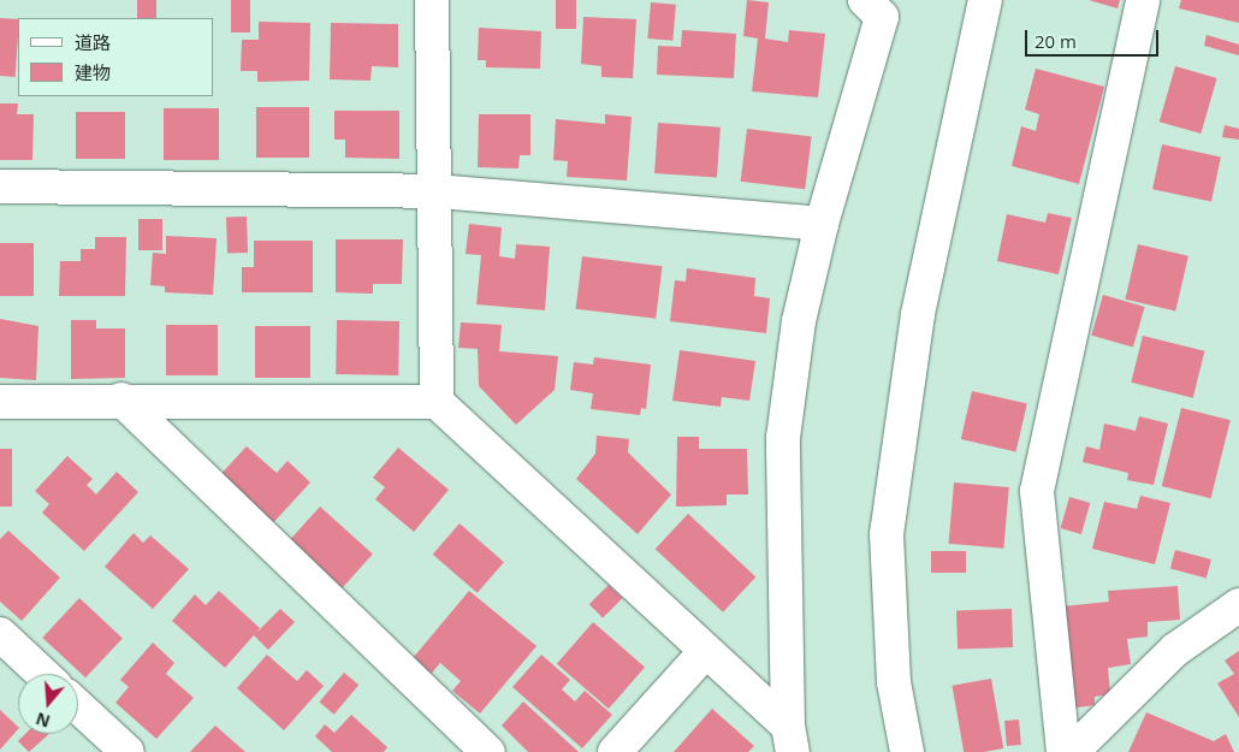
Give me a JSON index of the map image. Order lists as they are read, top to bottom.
{
  "legend": ["道路", "建物"],
  "scale_bar": "20 m",
  "north": "bottom"
}
